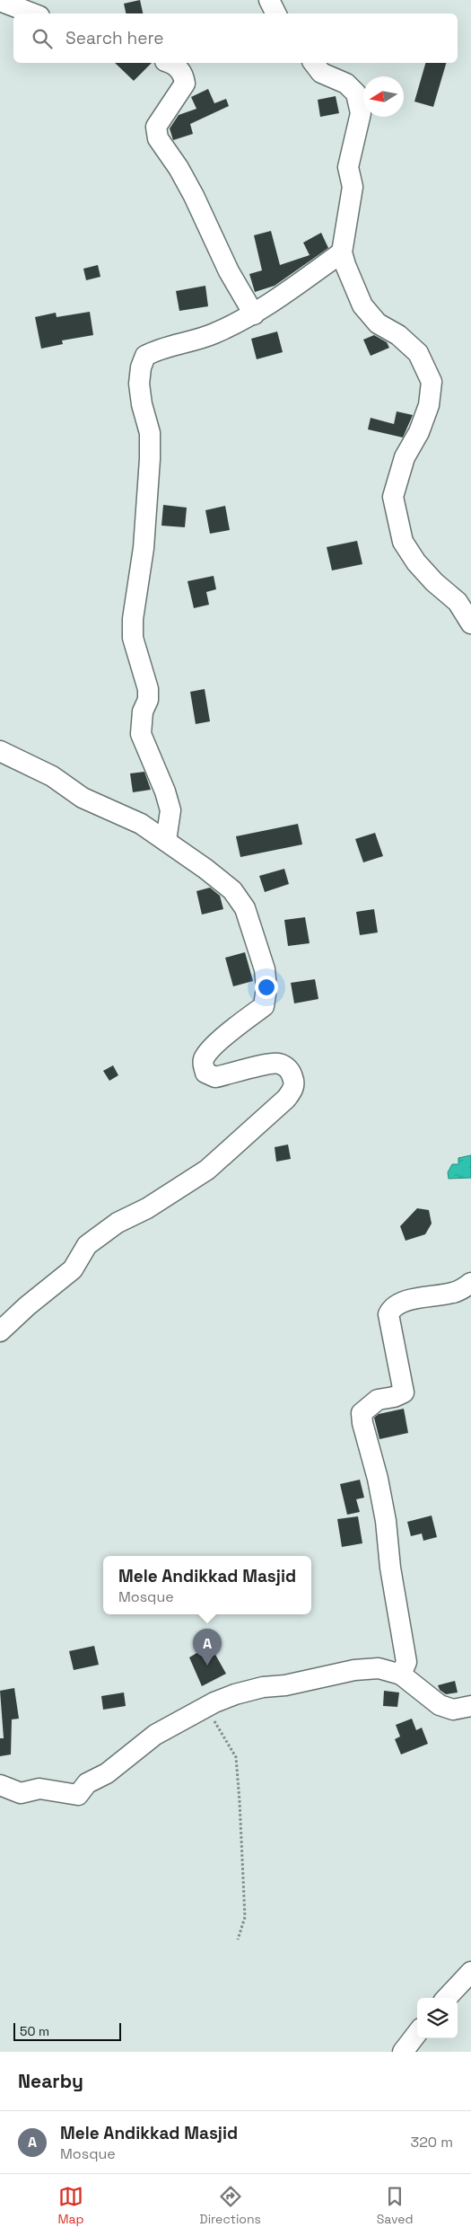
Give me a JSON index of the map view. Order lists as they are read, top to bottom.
{
  "scale_bar": "50 m",
  "north": "left",
  "page": {
    "search": "Search here",
    "popup": ["Mele Andikkad Masjid", "Mosque"],
    "pins": "A",
    "scale": "50 m",
    "heading": "Nearby",
    "list": [
      {
        "mark": "A",
        "name": "Mele Andikkad Masjid",
        "note": "Mosque",
        "value": "320 m"
      }
    ],
    "nav": ["Map", "Directions", "Saved"]
  }
}
